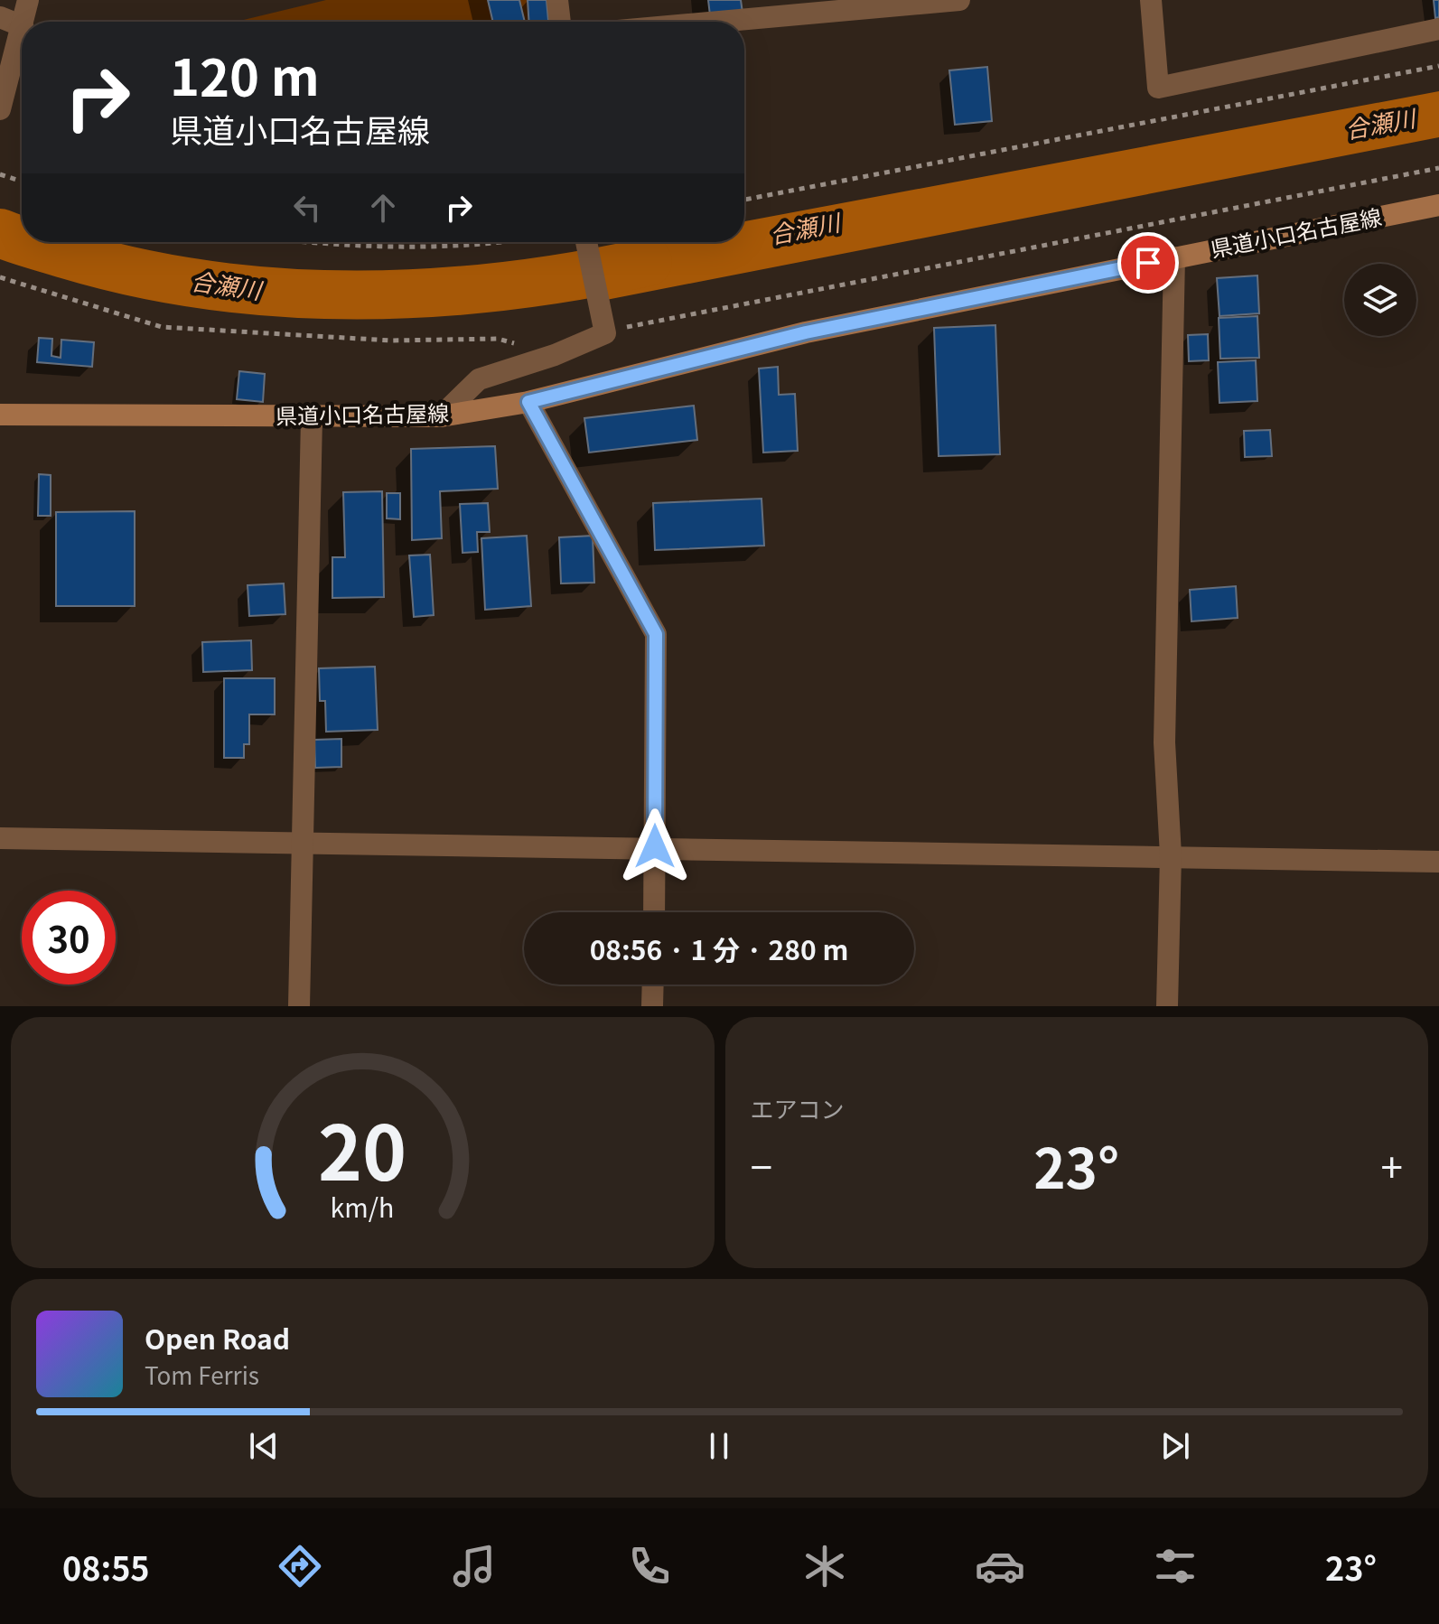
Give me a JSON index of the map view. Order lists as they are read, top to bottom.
{
  "streets": {
    "main road": ["県道小口名古屋線"]
  },
  "water": ["合瀬川"],
  "page": {
    "turn": ["120 m", "県道小口名古屋線"],
    "limit": "30",
    "trip": "08:56 · 1 分 · 280 m",
    "tile": "エアコン",
    "heat": ["−", "23°", "+"],
    "song": ["Open Road", "Tom Ferris"],
    "tabs": ["08:55", "23°"],
    "gauge": ["20", "km/h"]
  }
}
